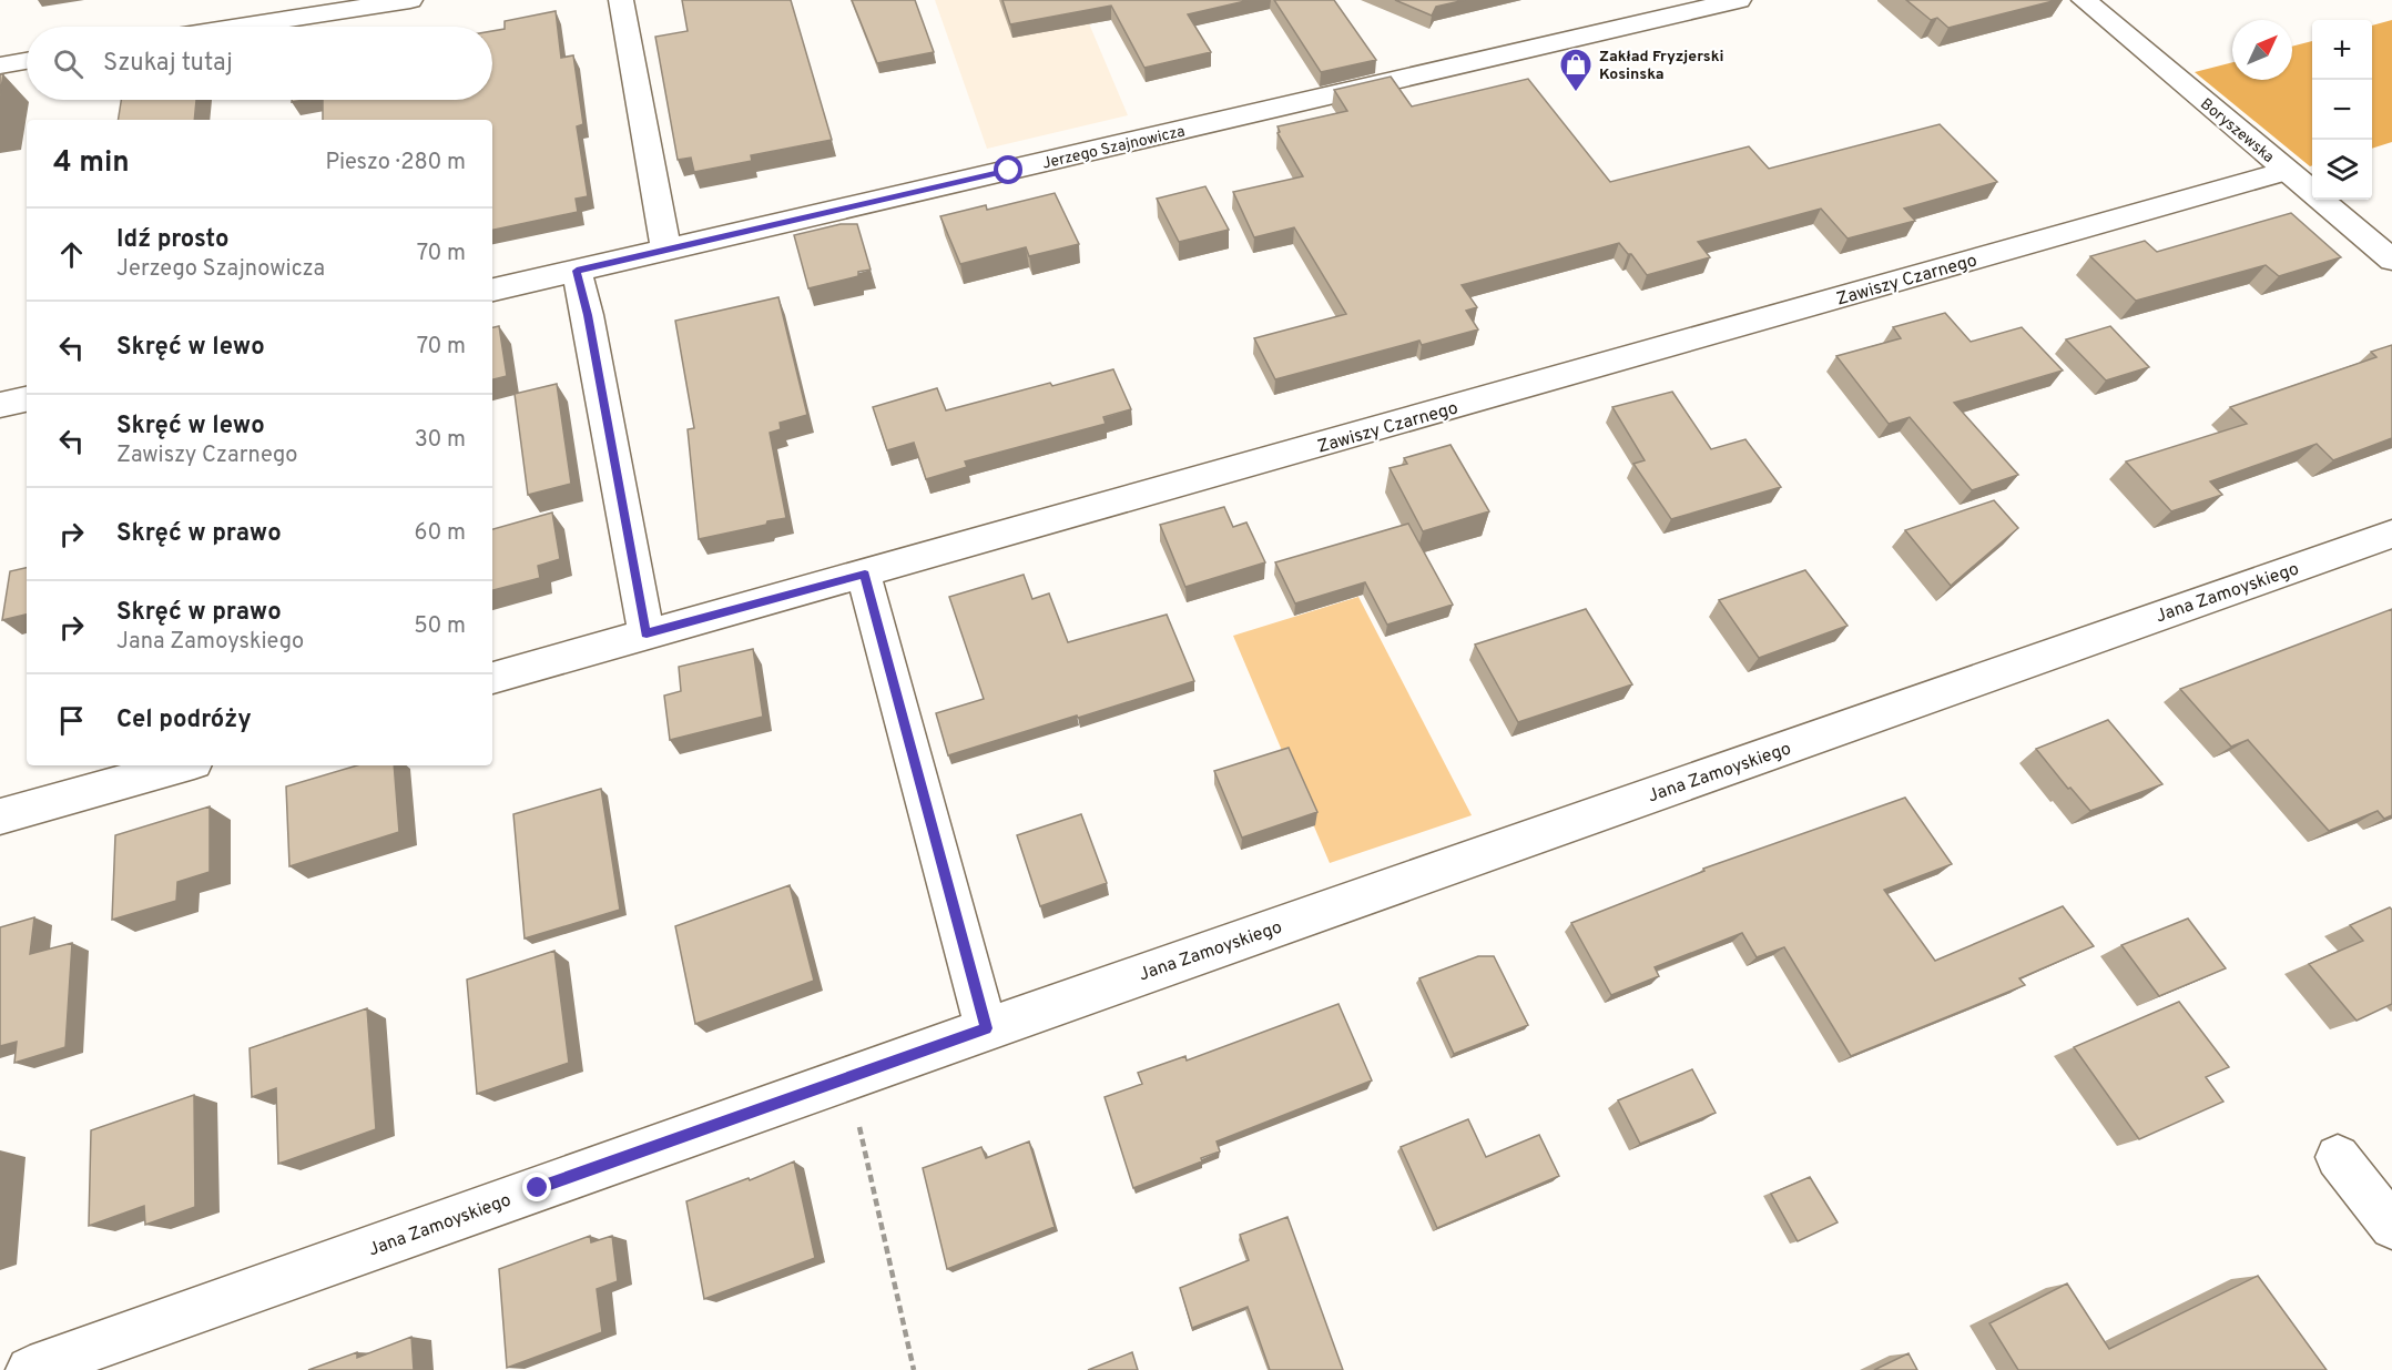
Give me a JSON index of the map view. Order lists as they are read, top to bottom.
{
  "streets": {
    "street": [
      "Boryszewska",
      "Jerzego Szajnowicza",
      "Zawiszy Czarnego",
      "Jana Zamoyskiego"
    ]
  },
  "crossings": [
    ["Boryszewska", "Zawiszy Czarnego"]
  ],
  "places": {
    "shop": ["Zakład Fryzjerski Kosinska"]
  },
  "north": "top right",
  "page": {
    "map_buttons": ["+", "−"],
    "search": "Szukaj tutaj",
    "heading": ["4 min", "Pieszo · 280 m"],
    "list": [
      ["Idź prosto", "Jerzego Szajnowicza", "70 m"],
      ["Skręć w lewo", "70 m"],
      ["Skręć w lewo", "Zawiszy Czarnego", "30 m"],
      ["Skręć w prawo", "60 m"],
      ["Skręć w prawo", "Jana Zamoyskiego", "50 m"],
      "Cel podróży"
    ]
  }
}
